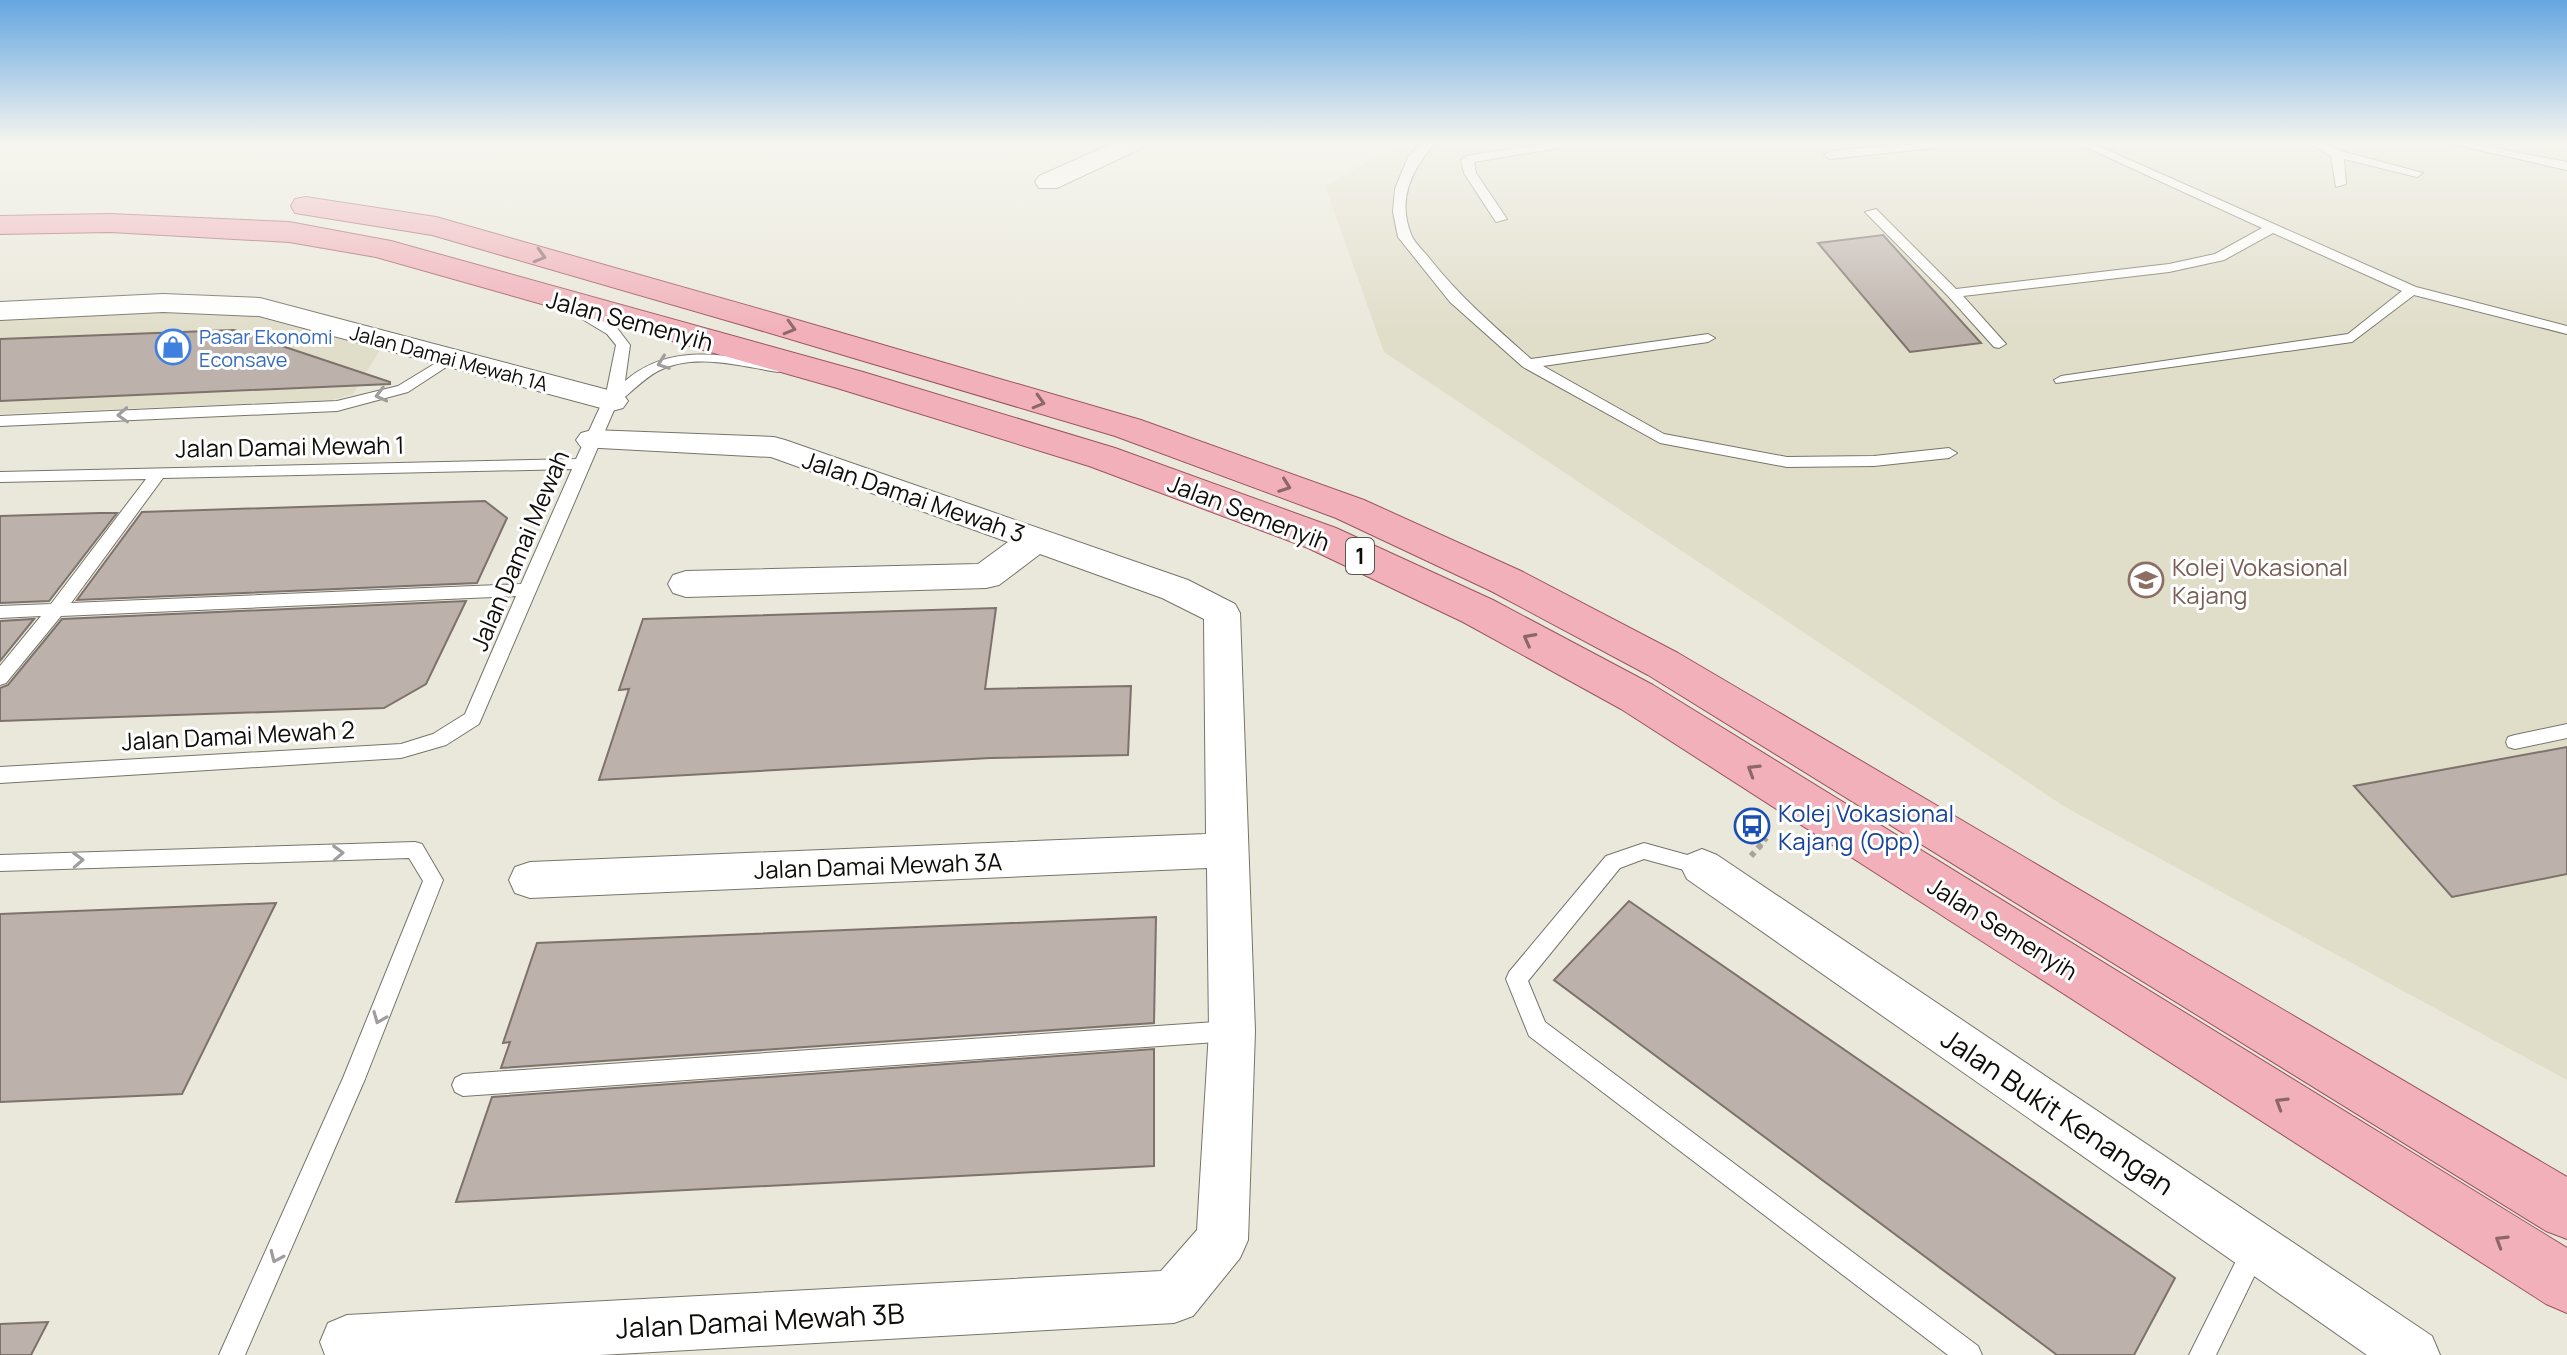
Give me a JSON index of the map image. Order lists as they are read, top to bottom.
{
  "streets": {
    "main road": ["Jalan Semenyih", "1"],
    "street": [
      "Jalan Damai Mewah 1A",
      "Jalan Damai Mewah 3",
      "Jalan Damai Mewah 3A",
      "Jalan Bukit Kenangan",
      "Jalan Damai Mewah 3B"
    ],
    "lane": ["Jalan Damai Mewah 1", "Jalan Damai Mewah", "Jalan Damai Mewah 2"]
  },
  "crossings": [
    ["Jalan Semenyih", "Jalan Damai Mewah"],
    ["Jalan Damai Mewah 1A", "Jalan Damai Mewah"],
    ["Jalan Damai Mewah 1", "Jalan Damai Mewah 3"],
    ["Jalan Damai Mewah 1", "Jalan Damai Mewah"],
    ["Jalan Damai Mewah 3", "Jalan Damai Mewah"],
    ["Jalan Damai Mewah 3", "Jalan Damai Mewah 3A"],
    ["Jalan Damai Mewah", "Jalan Damai Mewah 2"]
  ],
  "places": {
    "shop": ["Pasar Ekonomi Econsave"],
    "school or university": ["Kolej Vokasional Kajang"],
    "bus stop": ["Kolej Vokasional Kajang (Opp)"]
  }
}
